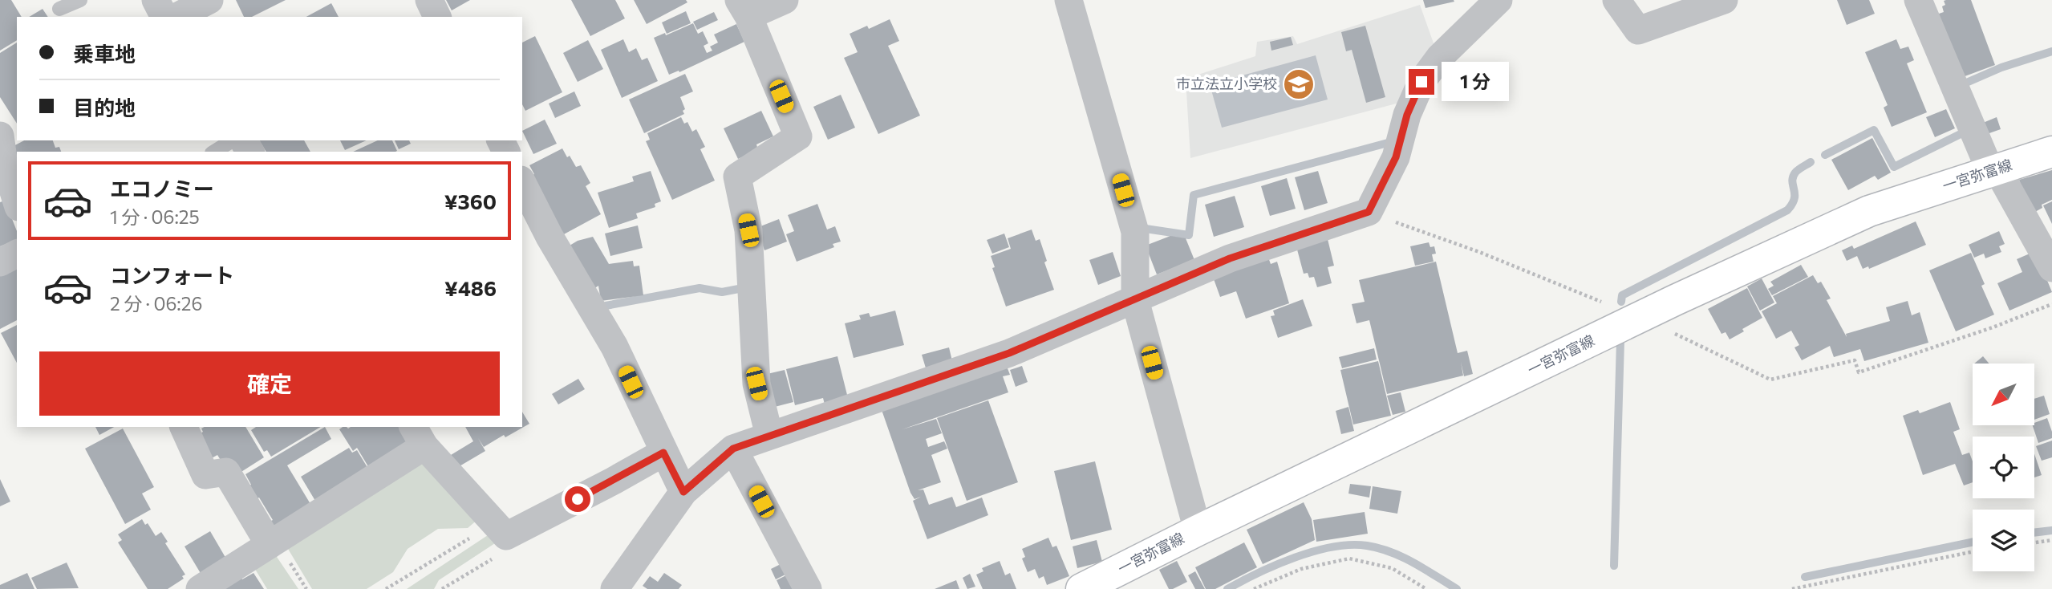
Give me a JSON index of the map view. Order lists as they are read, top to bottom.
{
  "streets": {
    "main road": ["一宮弥富線"]
  },
  "places": {
    "school or university": ["市立法立小学校"]
  },
  "north": "bottom left",
  "page": {
    "banner": ["乗車地", "目的地"],
    "bubble": "1 分",
    "list": [
      {
        "name": "エコノミー",
        "note": "1 分 · 06:25",
        "value": "¥360"
      },
      {
        "name": "コンフォート",
        "note": "2 分 · 06:26",
        "value": "¥486"
      }
    ],
    "buttons": "確定"
  }
}
